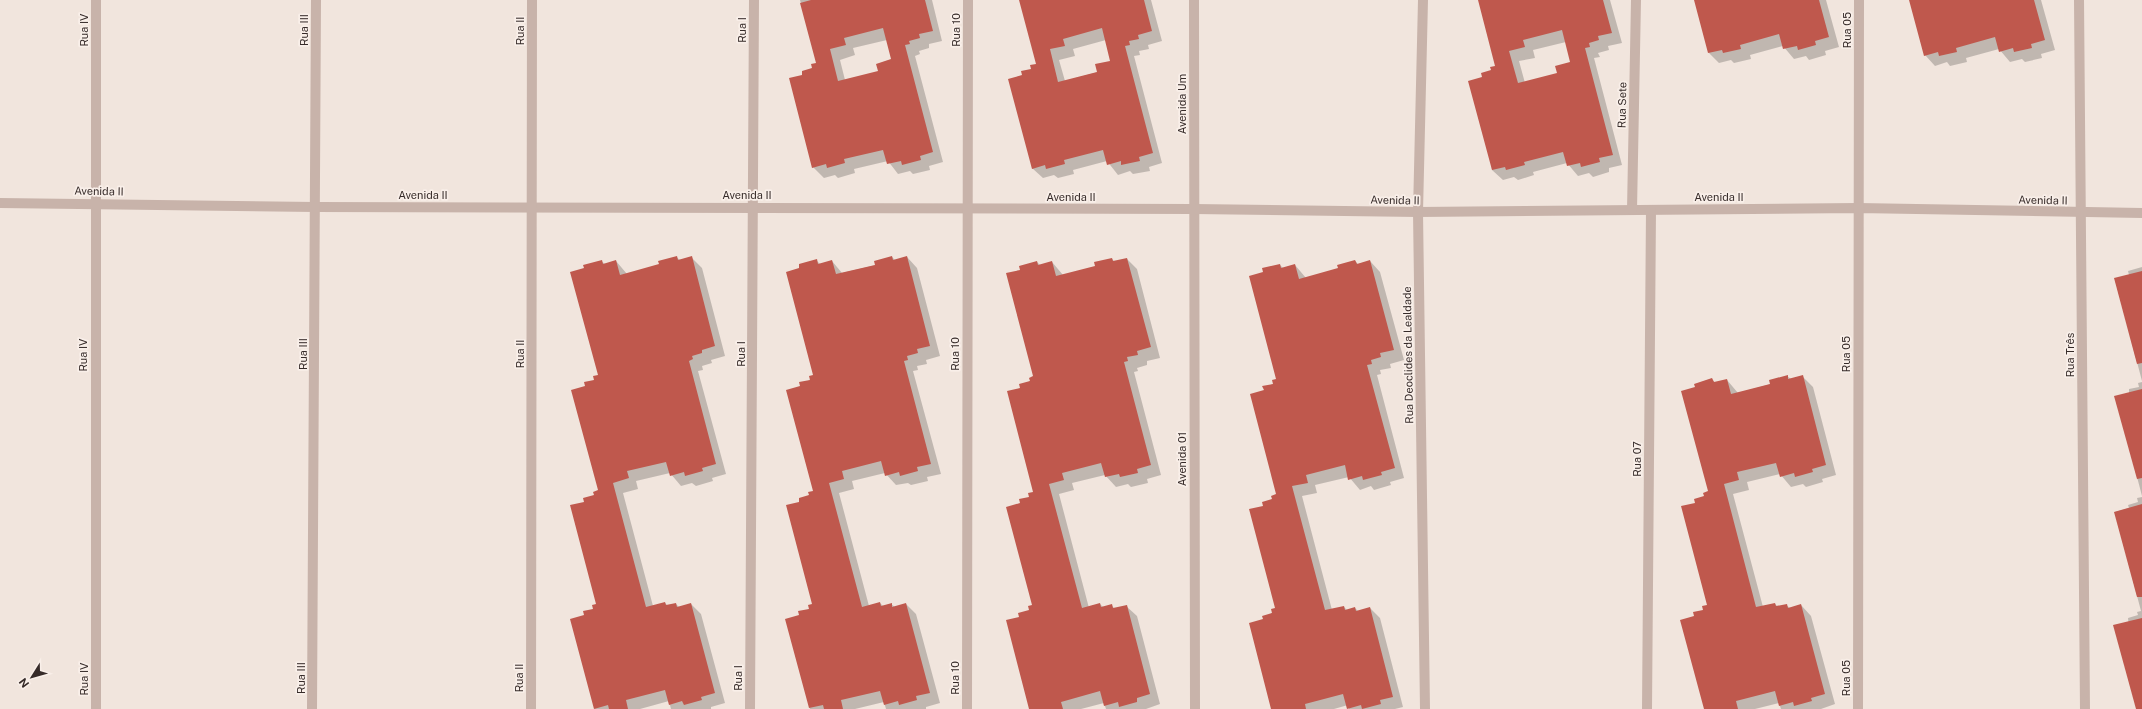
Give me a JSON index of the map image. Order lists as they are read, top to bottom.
{
  "streets": {
    "street": [
      "Rua IV",
      "Rua III",
      "Rua I",
      "Rua 10",
      "Rua 05",
      "Rua II",
      "Avenida Um",
      "Rua Sete",
      "Avenida II",
      "Rua Deoclides da Lealdade",
      "Rua Três",
      "Avenida 01",
      "Rua 07"
    ]
  },
  "crossings": [
    ["Rua IV", "Avenida II"],
    ["Rua III", "Avenida II"],
    ["Rua I", "Avenida II"],
    ["Rua 10", "Avenida II"],
    ["Rua 05", "Avenida II"],
    ["Rua II", "Avenida II"],
    ["Avenida Um", "Avenida II"],
    ["Avenida Um", "Avenida 01"],
    ["Rua Sete", "Avenida II"],
    ["Avenida II", "Rua Deoclides da Lealdade"],
    ["Avenida II", "Rua Três"],
    ["Avenida II", "Avenida 01"],
    ["Avenida II", "Rua 07"]
  ],
  "north": "bottom left"
}
